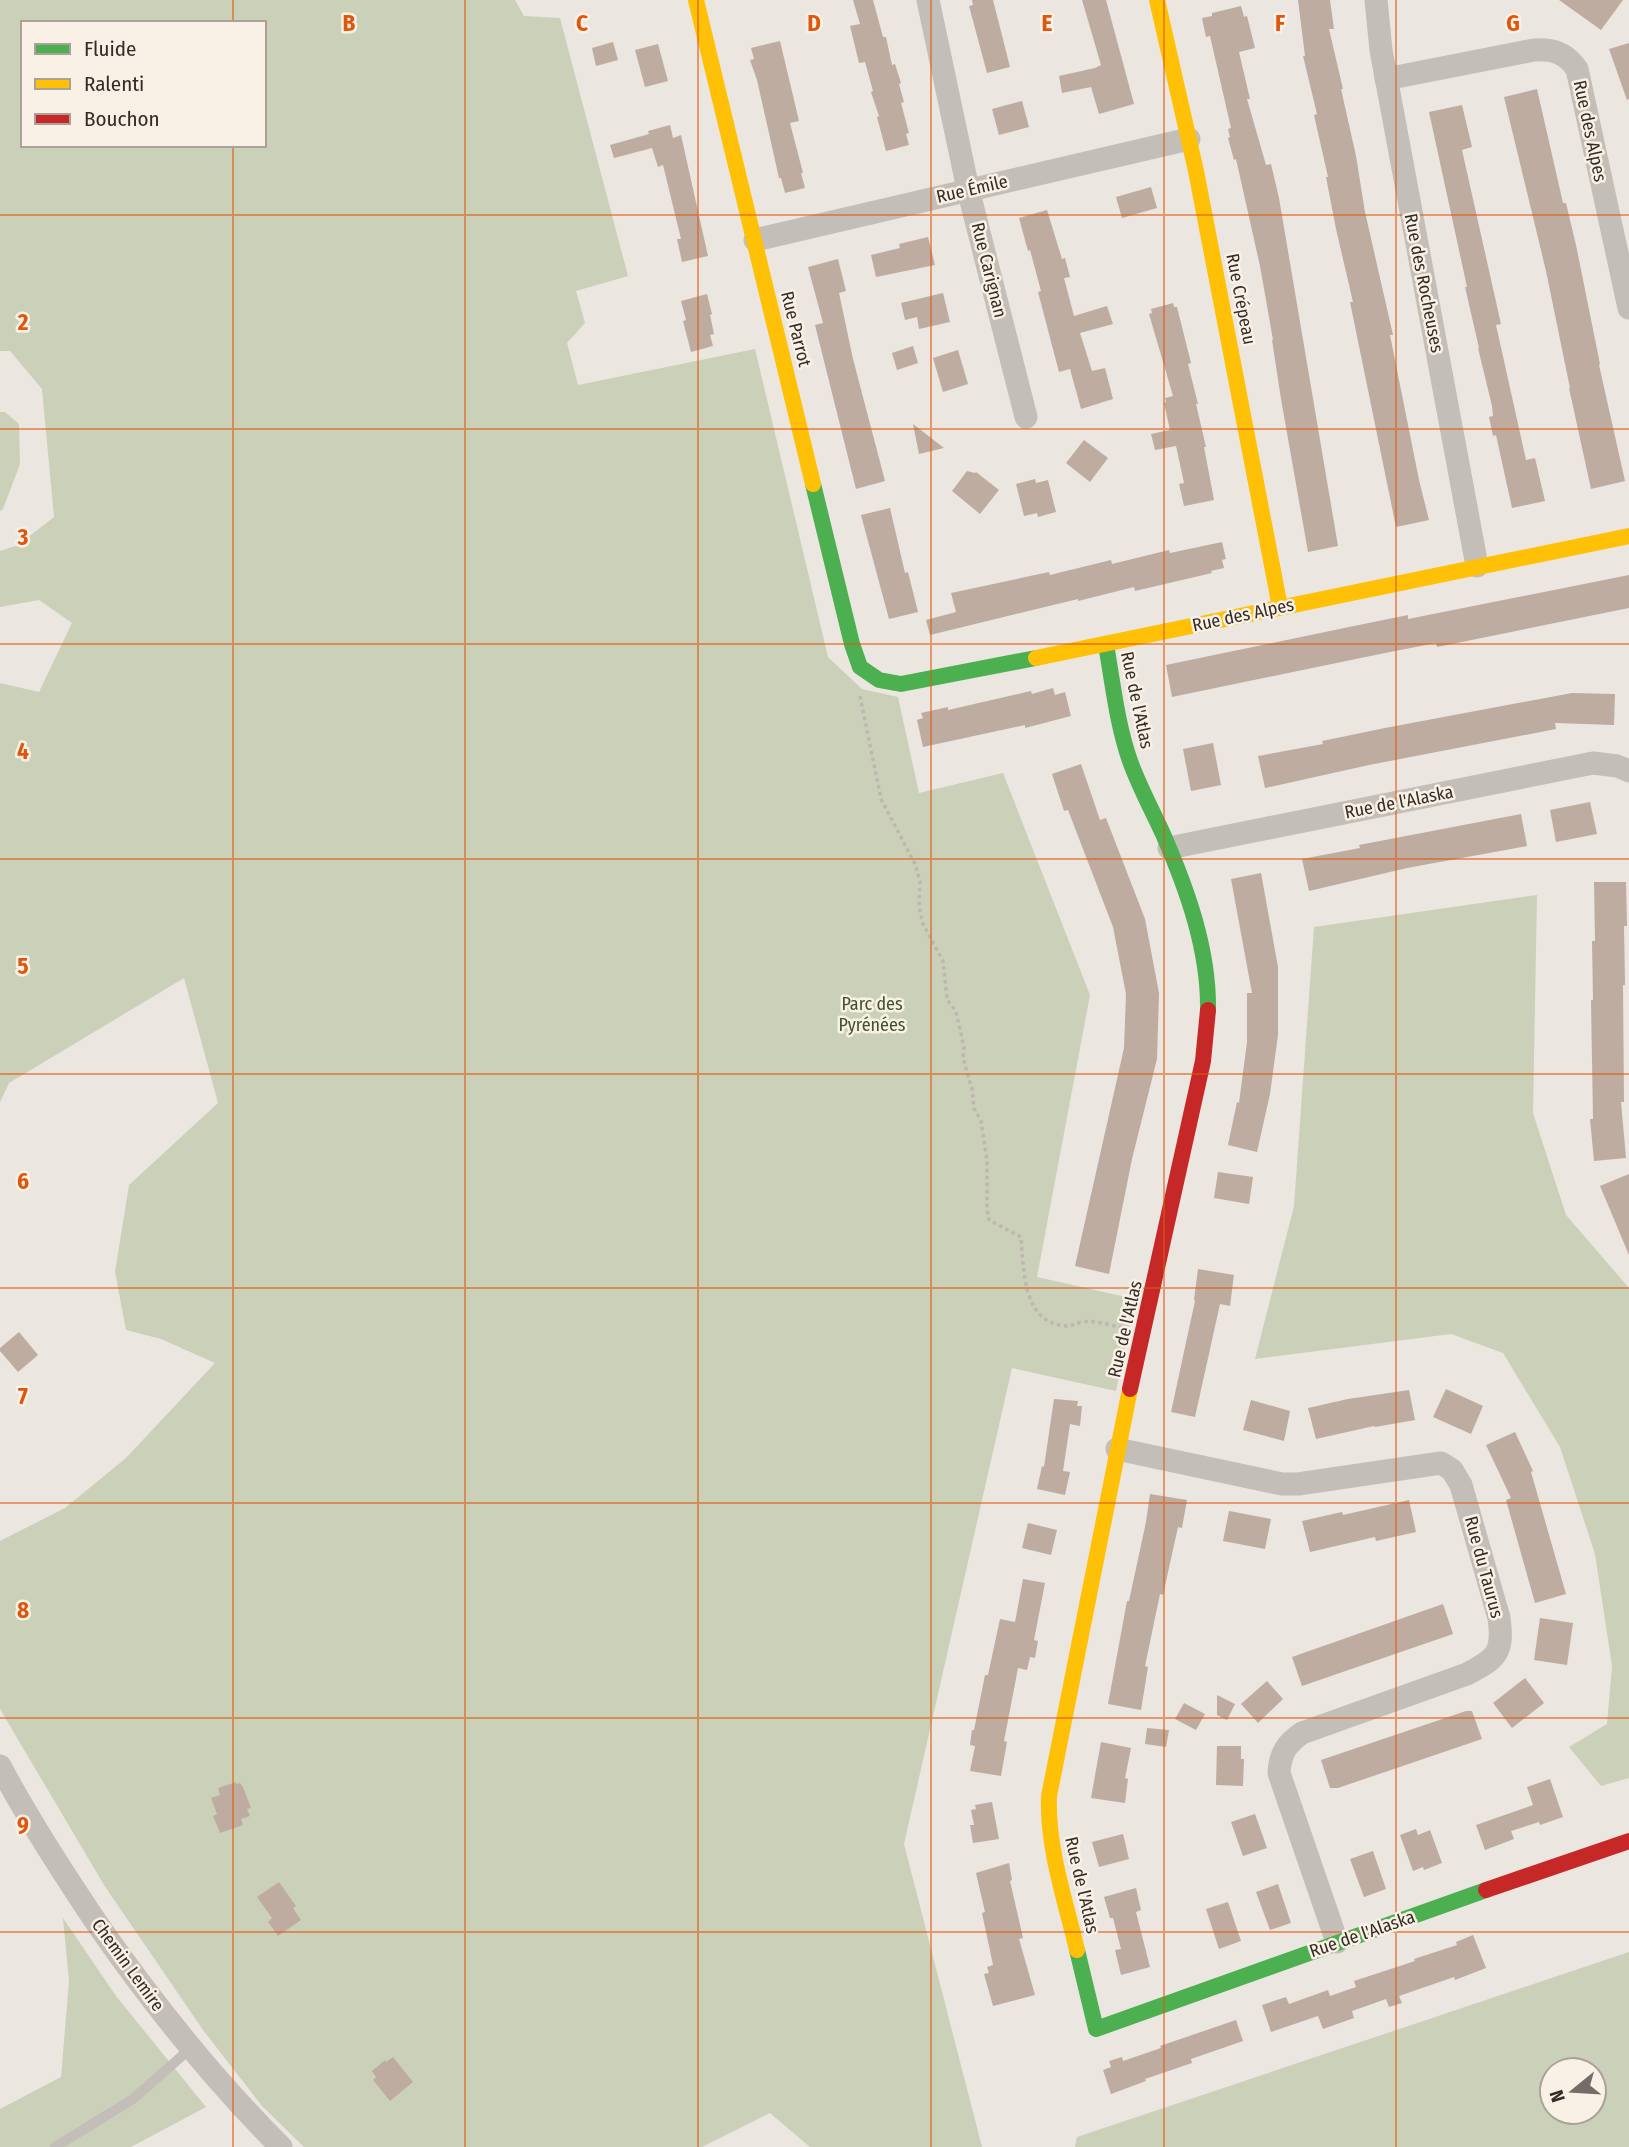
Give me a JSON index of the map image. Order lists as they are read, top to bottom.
{
  "streets": {
    "street": [
      "Rue des Alpes",
      "Rue Émile",
      "Rue Carignan",
      "Rue des Rocheuses",
      "Rue Crépeau",
      "Rue Parrot",
      "Rue de l'Atlas",
      "Rue de l'Alaska",
      "Rue du Taurus",
      "Chemin Lemire"
    ]
  },
  "crossings": [
    ["Rue des Alpes", "Rue des Rocheuses"],
    ["Rue des Alpes", "Rue Crépeau"],
    ["Rue des Alpes", "Rue Parrot"],
    ["Rue des Alpes", "Rue de l'Atlas"],
    ["Rue Émile", "Rue Carignan"],
    ["Rue Émile", "Rue Crépeau"],
    ["Rue Émile", "Rue Parrot"],
    ["Rue de l'Atlas", "Rue de l'Alaska"],
    ["Rue de l'Atlas", "Rue du Taurus"],
    ["Rue de l'Alaska", "Rue du Taurus"]
  ],
  "parks": ["Parc des Pyrénées"],
  "legend": ["Fluide", "Ralenti", "Bouchon"],
  "north": "left",
  "grid": {
    "columns": [
      "B",
      "C",
      "D",
      "E",
      "F",
      "G"
    ],
    "rows": [
      "2",
      "3",
      "4",
      "5",
      "6",
      "7",
      "8",
      "9"
    ]
  }
}
